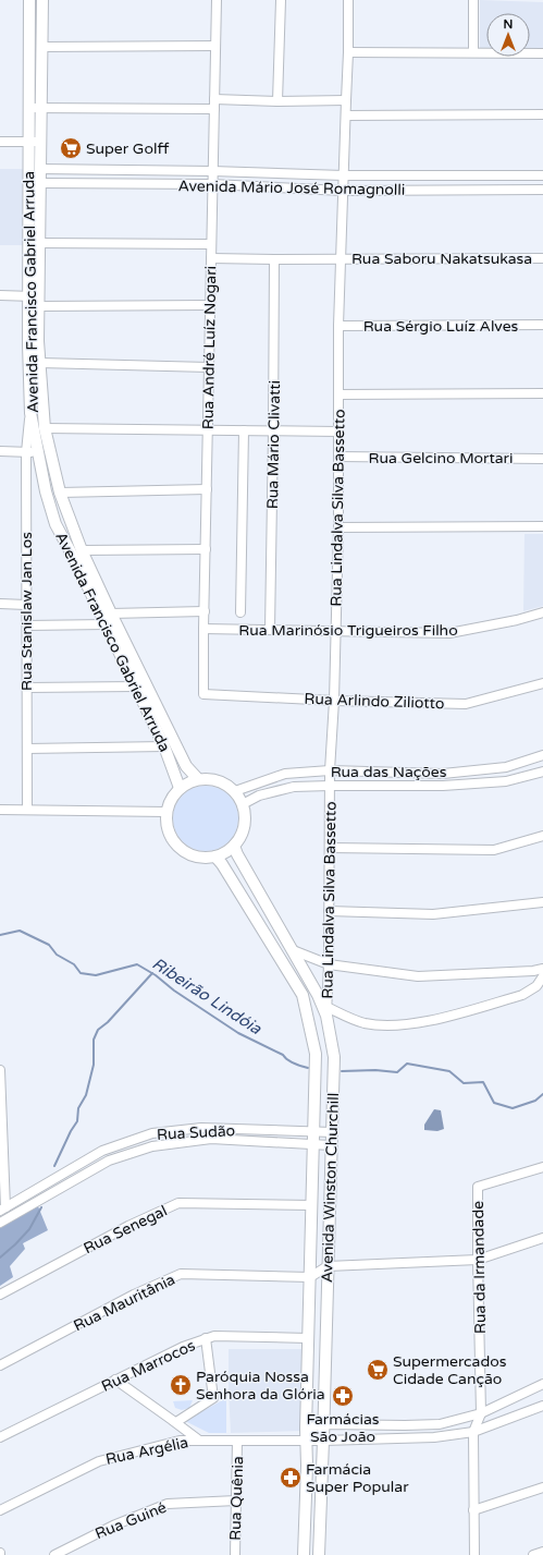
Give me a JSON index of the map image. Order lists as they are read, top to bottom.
{
  "streets": {
    "main road": ["Avenida Francisco Gabriel Arruda", "Avenida Winston Churchill"],
    "street": [
      "Avenida Mário José Romagnolli",
      "Rua Saboru Nakatsukasa",
      "Rua Sérgio Luíz Alves",
      "Rua André Luíz Nogari",
      "Rua Mário Clivatti",
      "Rua Gelcino Mortari",
      "Rua Lindalva Silva Bassetto",
      "Rua Stanislaw Jan Los",
      "Rua Marinósio Trigueiros Filho",
      "Rua Arlindo Ziliotto",
      "Rua das Nações",
      "Rua Sudão",
      "Rua Senegal",
      "Rua da Irmandade",
      "Rua Mauritânia",
      "Rua Marrocos",
      "Rua Argélia",
      "Rua Quênia",
      "Rua Guiné"
    ]
  },
  "crossings": [
    ["Avenida Mário José Romagnolli", "Avenida Francisco Gabriel Arruda"],
    ["Avenida Mário José Romagnolli", "Rua André Luíz Nogari"],
    ["Avenida Mário José Romagnolli", "Rua Lindalva Silva Bassetto"],
    ["Rua Saboru Nakatsukasa", "Rua André Luíz Nogari"],
    ["Rua Saboru Nakatsukasa", "Rua Mário Clivatti"],
    ["Rua Saboru Nakatsukasa", "Rua Lindalva Silva Bassetto"],
    ["Avenida Francisco Gabriel Arruda", "Rua Stanislaw Jan Los"],
    ["Avenida Francisco Gabriel Arruda", "Rua das Nações"],
    ["Avenida Francisco Gabriel Arruda", "Avenida Winston Churchill"],
    ["Rua Sérgio Luíz Alves", "Rua Lindalva Silva Bassetto"],
    ["Rua André Luíz Nogari", "Rua Marinósio Trigueiros Filho"],
    ["Rua André Luíz Nogari", "Rua Arlindo Ziliotto"],
    ["Rua Mário Clivatti", "Rua Marinósio Trigueiros Filho"],
    ["Rua Gelcino Mortari", "Rua Lindalva Silva Bassetto"],
    ["Rua Lindalva Silva Bassetto", "Rua Marinósio Trigueiros Filho"],
    ["Rua Lindalva Silva Bassetto", "Rua Arlindo Ziliotto"],
    ["Rua Lindalva Silva Bassetto", "Rua das Nações"],
    ["Rua Lindalva Silva Bassetto", "Avenida Winston Churchill"],
    ["Rua das Nações", "Avenida Winston Churchill"],
    ["Rua Sudão", "Avenida Winston Churchill"],
    ["Avenida Winston Churchill", "Rua Senegal"],
    ["Avenida Winston Churchill", "Rua Mauritânia"],
    ["Avenida Winston Churchill", "Rua Marrocos"],
    ["Avenida Winston Churchill", "Rua Argélia"],
    ["Rua da Irmandade", "Rua Argélia"],
    ["Rua Argélia", "Rua Quênia"],
    ["Rua Quênia", "Rua Guiné"]
  ],
  "water": ["Ribeirão Lindóia"],
  "places": {
    "supermarket": ["Super Golff", "Supermercados Cidade Canção"],
    "church": ["Paróquia Nossa Senhora da Glória"],
    "pharmacy": ["Farmácias São João", "Farmácia Super Popular"]
  },
  "north": "top"
}
